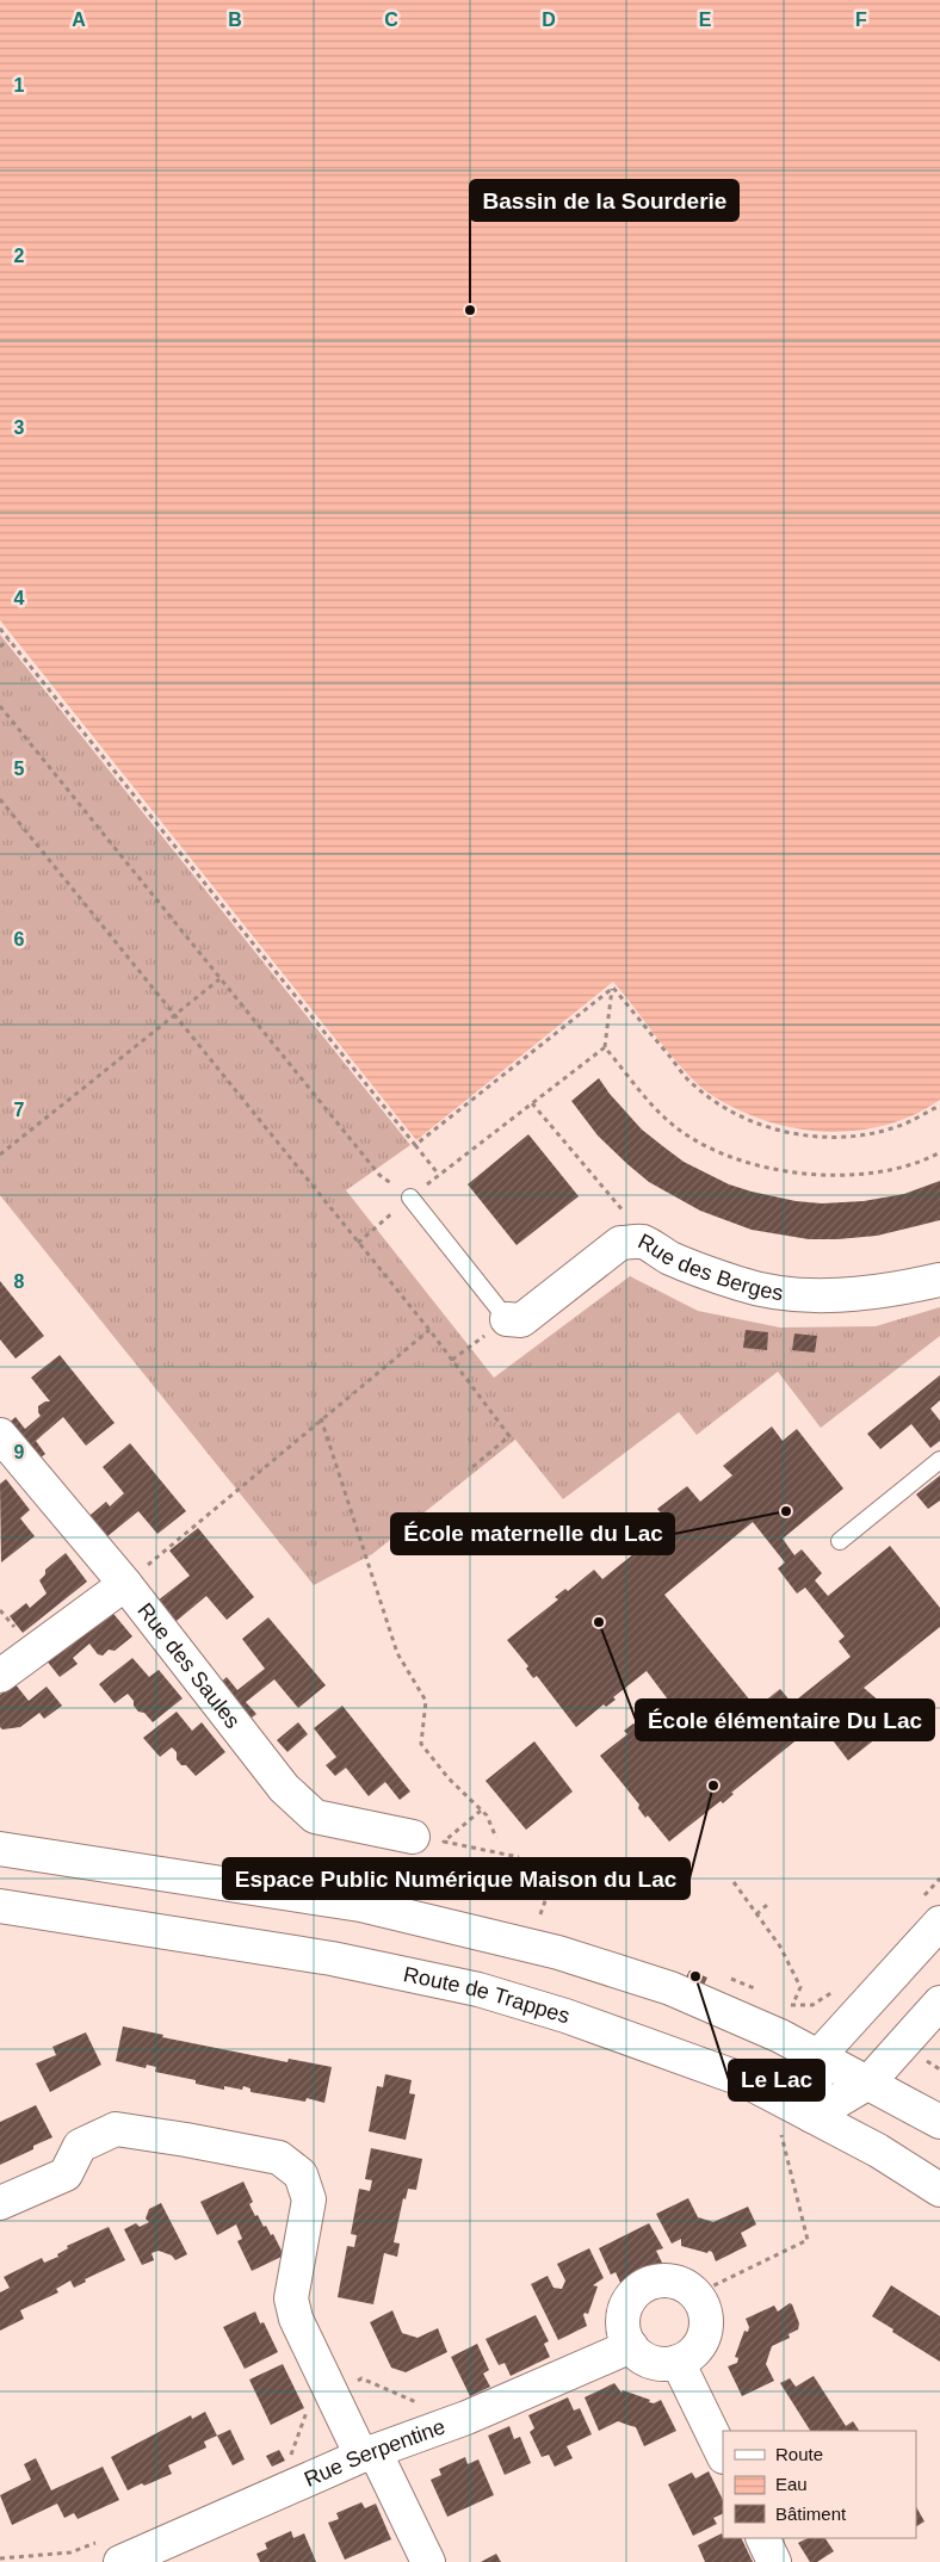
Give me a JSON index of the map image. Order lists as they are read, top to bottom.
{
  "streets": {
    "street": [
      "Rue des Berges",
      "Rue des Saules",
      "Route de Trappes",
      "Rue Serpentine"
    ]
  },
  "places": [
    "Bassin de la Sourderie",
    "École maternelle du Lac",
    "École élémentaire Du Lac",
    "Espace Public Numérique Maison du Lac",
    "Le Lac"
  ],
  "legend": ["Route", "Eau", "Bâtiment"],
  "grid": {
    "columns": [
      "A",
      "B",
      "C",
      "D",
      "E",
      "F"
    ],
    "rows": [
      "1",
      "2",
      "3",
      "4",
      "5",
      "6",
      "7",
      "8",
      "9"
    ]
  }
}
